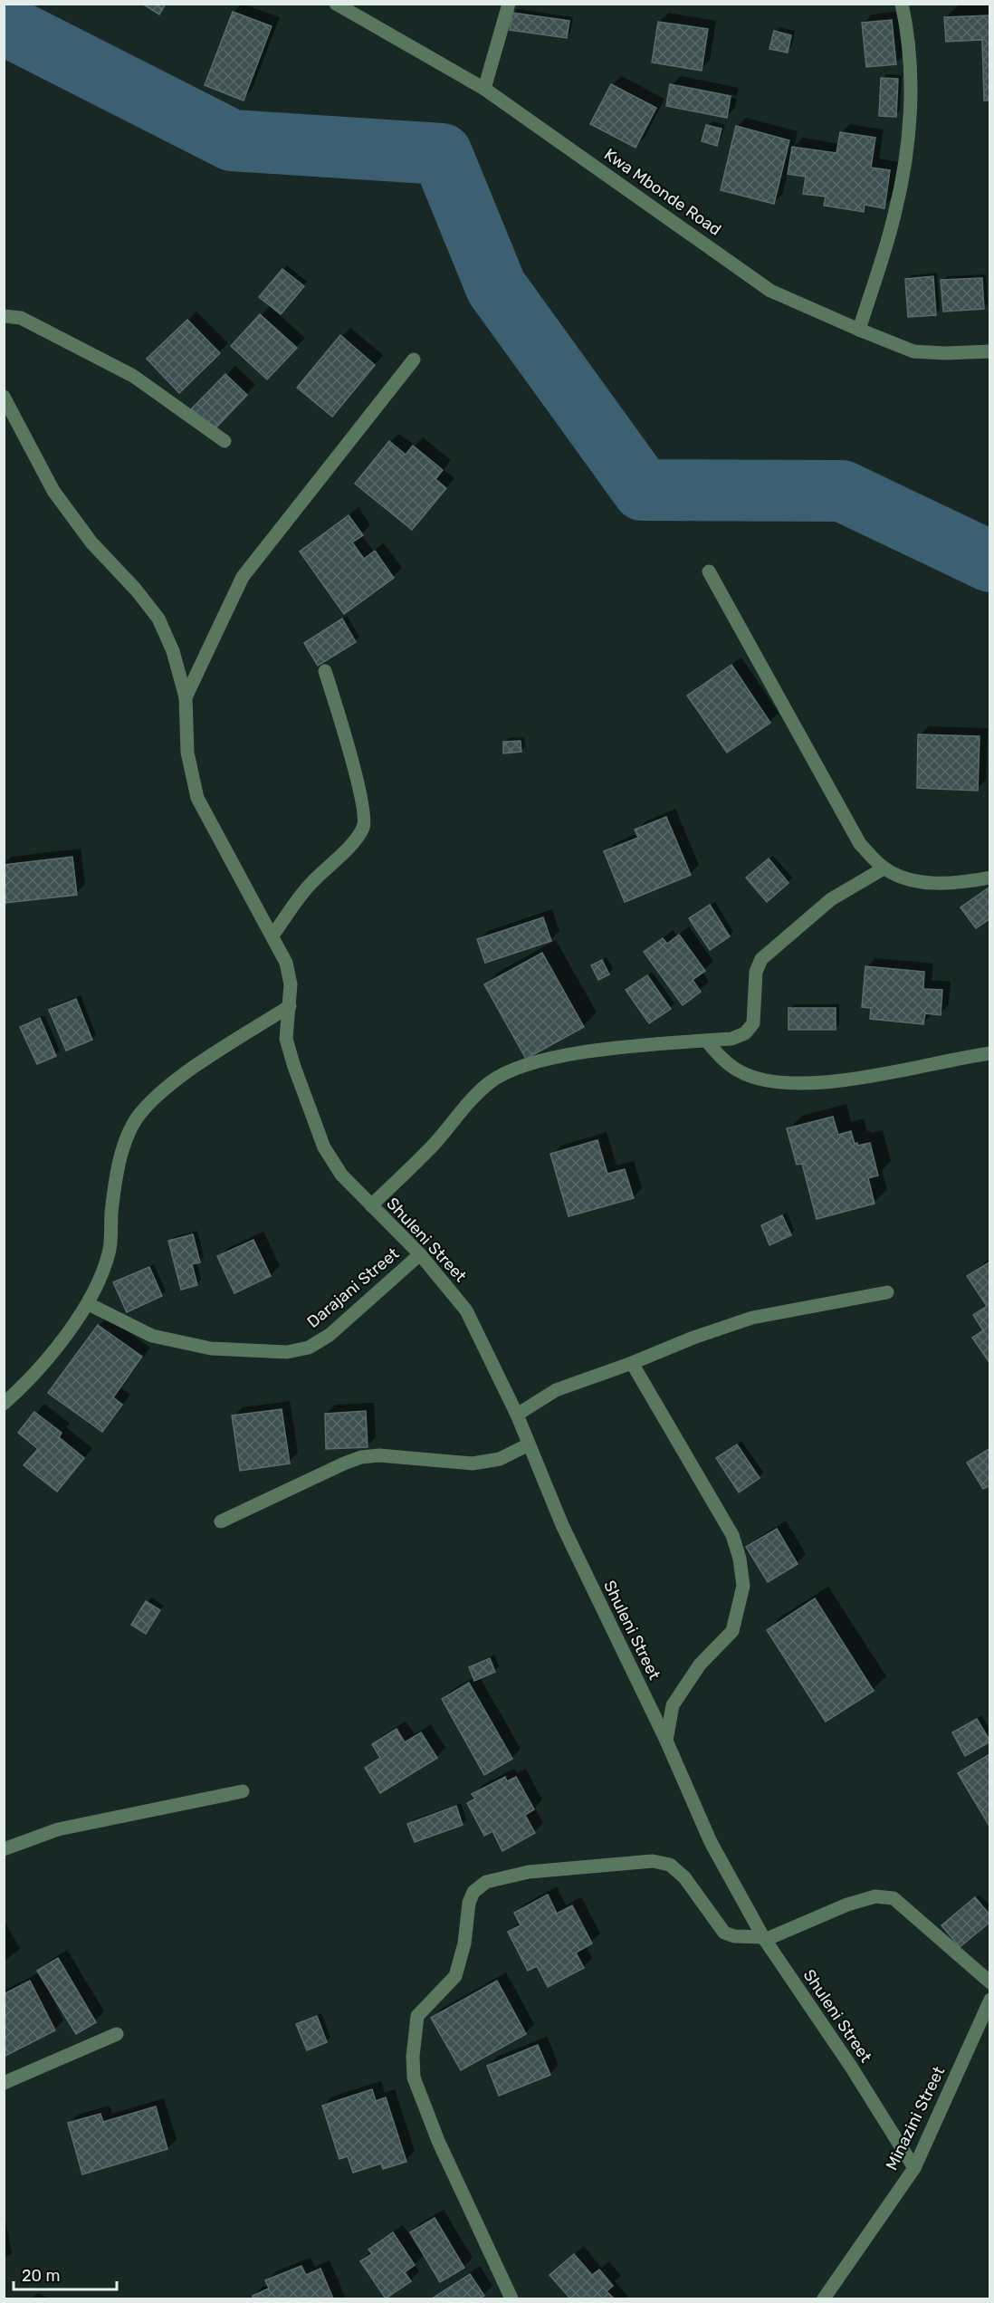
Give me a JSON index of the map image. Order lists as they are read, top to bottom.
{
  "streets": {
    "street": [
      "Kwa Mbonde Road",
      "Shuleni Street",
      "Darajani Street",
      "Minazini Street"
    ]
  },
  "crossings": [
    ["Shuleni Street", "Darajani Street"],
    ["Shuleni Street", "Minazini Street"]
  ],
  "scale_bar": "20 m"
}
